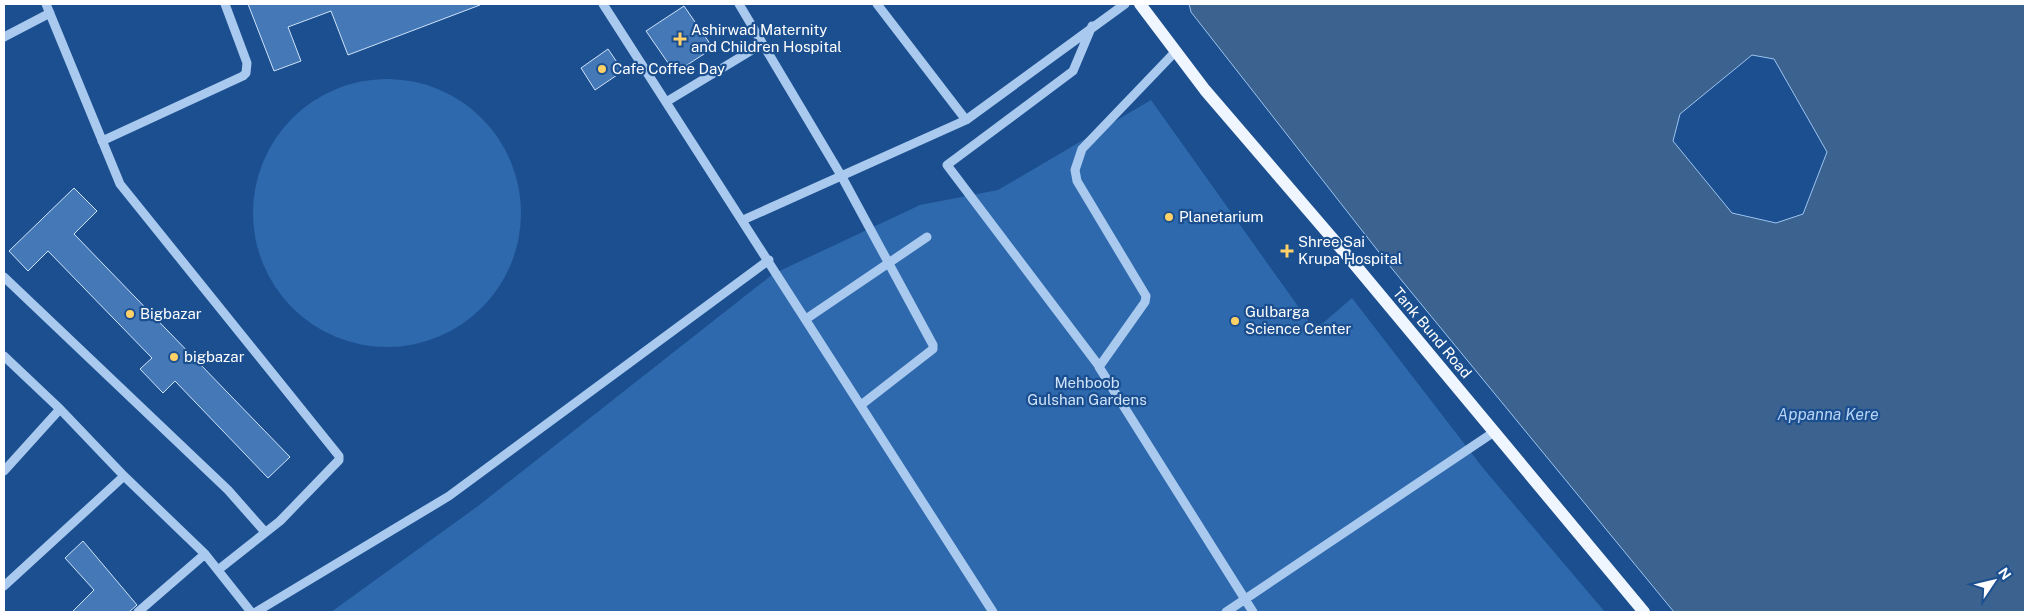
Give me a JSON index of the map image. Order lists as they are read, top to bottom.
{
  "streets": {
    "main road": ["Tank Bund Road"]
  },
  "water": ["Appanna Kere"],
  "parks": ["Mehboob Gulshan Gardens"],
  "places": {
    "health": ["Ashirwad Maternity and Children Hospital", "Shree Sai Krupa Hospital"],
    "other": [
      "Cafe Coffee Day",
      "Planetarium",
      "Bigbazar",
      "Gulbarga Science Center",
      "bigbazar"
    ]
  },
  "north": "top right"
}
